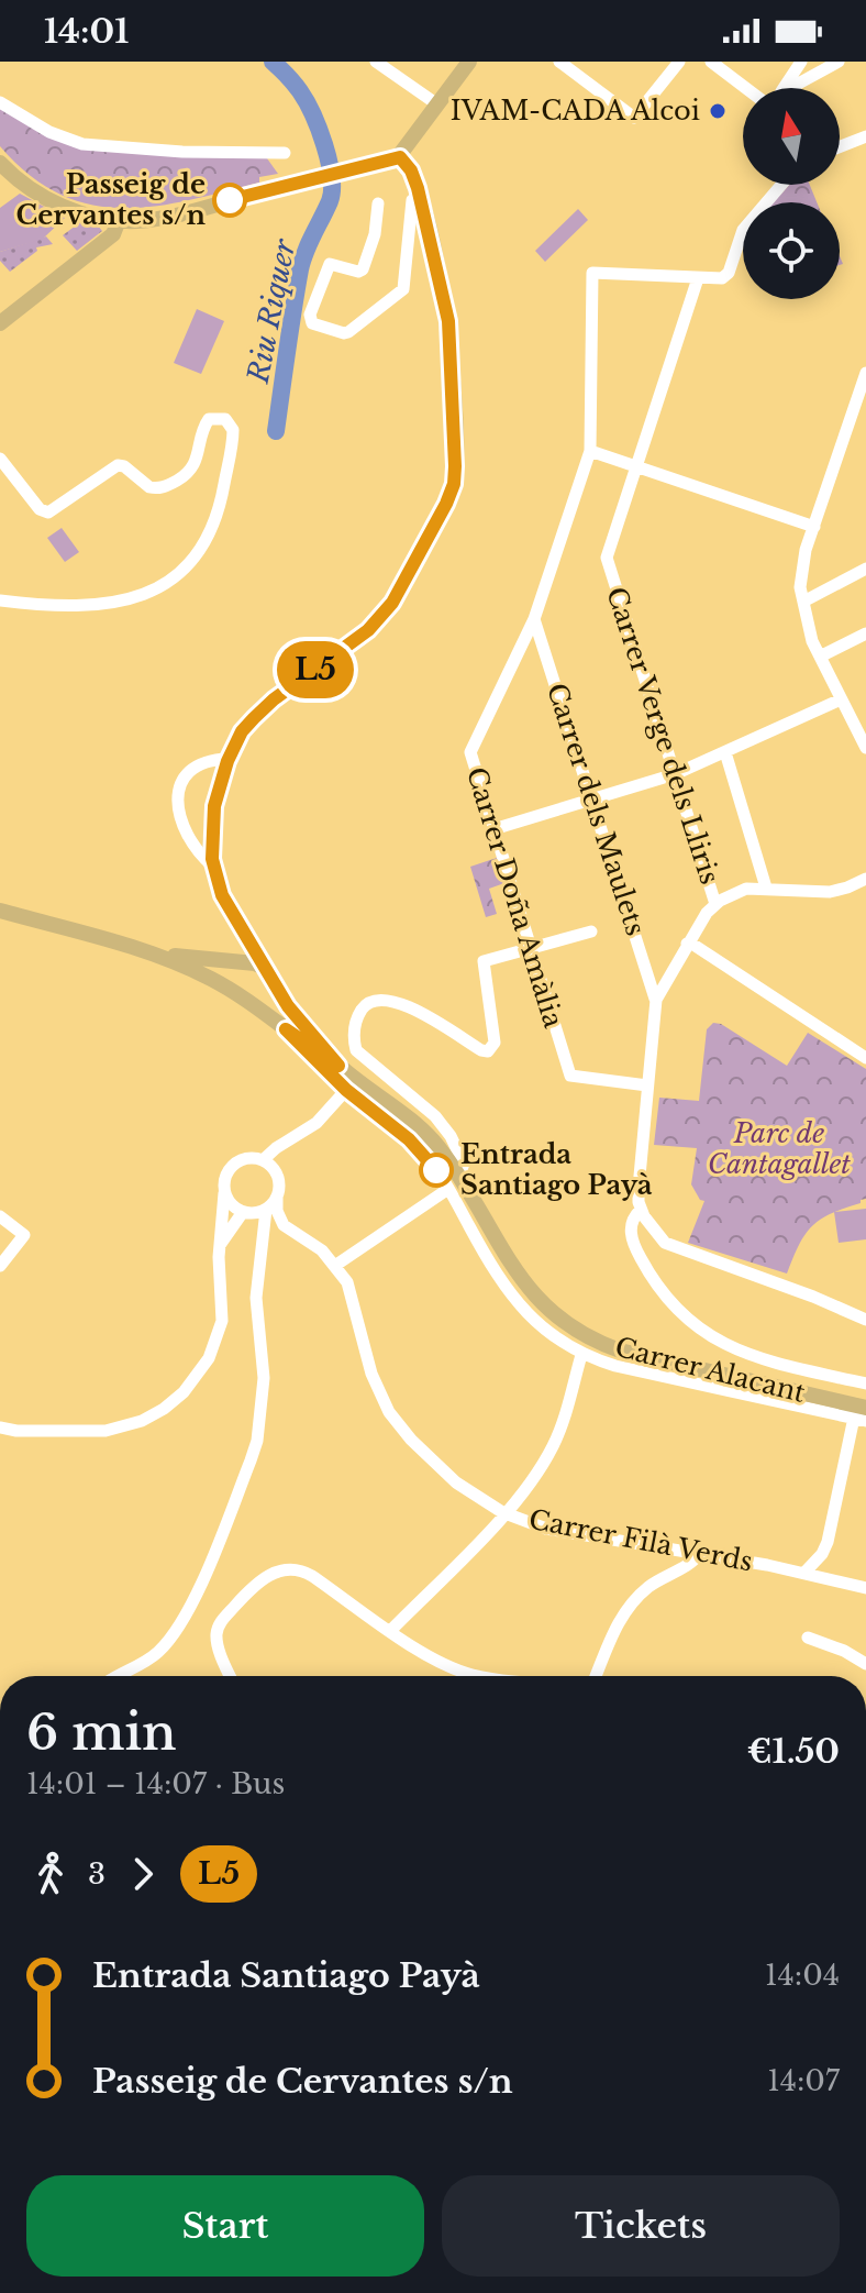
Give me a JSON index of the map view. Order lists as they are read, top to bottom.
{
  "streets": {
    "main road": ["Carrer Alacant"],
    "street": [
      "Carrer Verge dels Lliris",
      "Carrer dels Maulets",
      "Carrer Doña Amàlia",
      "Carrer Filà Verds"
    ]
  },
  "crossings": [
    ["Carrer Verge dels Lliris", "Carrer Doña Amàlia"],
    ["Carrer dels Maulets", "Carrer Doña Amàlia"]
  ],
  "water": ["Riu Riquer"],
  "parks": ["Parc de Cantagallet"],
  "places": ["IVAM-CADA Alcoi", "Passeig de Cervantes s/n", "Entrada Santiago Payà"],
  "lines": ["bus line L5"],
  "north": "top",
  "page": {
    "status": "14:01",
    "on_map": "L5",
    "heading": ["6 min", "14:01 – 14:07 · Bus", "€1.50"],
    "legs": ["3", "L5"],
    "list": [
      {
        "name": "Entrada Santiago Payà",
        "value": "14:04"
      },
      {
        "name": "Passeig de Cervantes s/n",
        "value": "14:07"
      }
    ],
    "buttons": ["Start", "Tickets"]
  }
}
